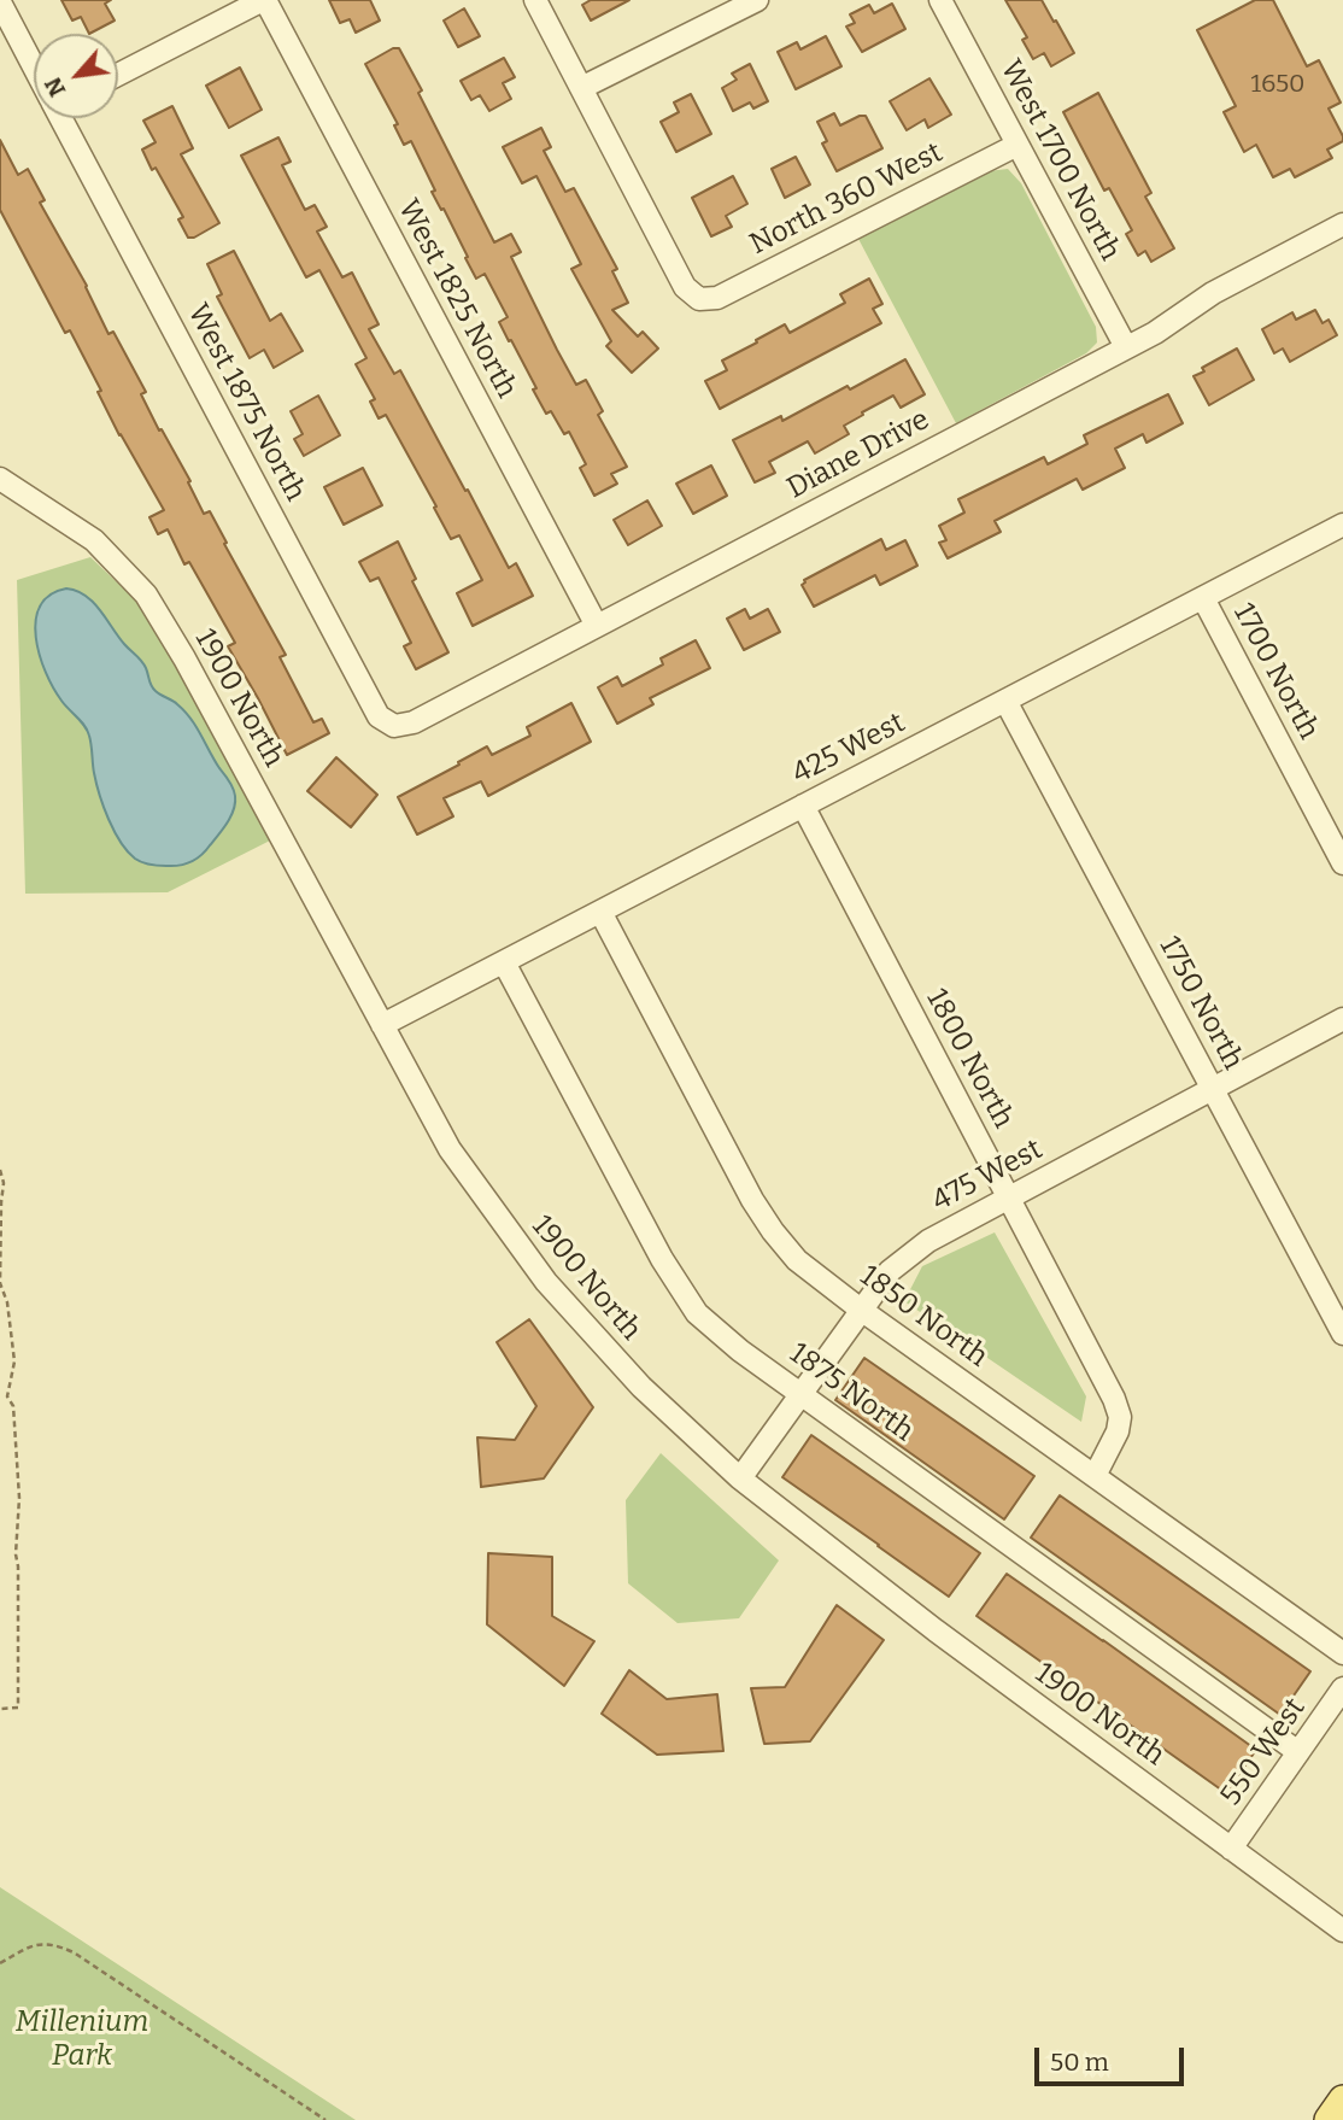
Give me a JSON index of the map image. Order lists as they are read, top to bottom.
{
  "streets": {
    "street": [
      "West 1700 North",
      "North 360 West",
      "West 1825 North",
      "West 1875 North",
      "Diane Drive",
      "1700 North",
      "1900 North",
      "425 West",
      "1750 North",
      "1800 North",
      "475 West",
      "1850 North",
      "1875 North",
      "550 West"
    ]
  },
  "crossings": [
    ["West 1700 North", "North 360 West"],
    ["West 1700 North", "Diane Drive"],
    ["West 1825 North", "Diane Drive"],
    ["West 1875 North", "Diane Drive"],
    ["1700 North", "425 West"],
    ["1900 North", "425 West"],
    ["1900 North", "475 West"],
    ["1900 North", "550 West"],
    ["425 West", "1750 North"],
    ["425 West", "1800 North"],
    ["425 West", "1850 North"],
    ["425 West", "1875 North"],
    ["1750 North", "475 West"],
    ["1800 North", "475 West"],
    ["1800 North", "1850 North"],
    ["475 West", "1850 North"],
    ["475 West", "1875 North"],
    ["1875 North", "550 West"]
  ],
  "parks": ["Millenium Park"],
  "house_numbers": ["1650"],
  "scale_bar": "50 m",
  "north": "bottom left"
}
